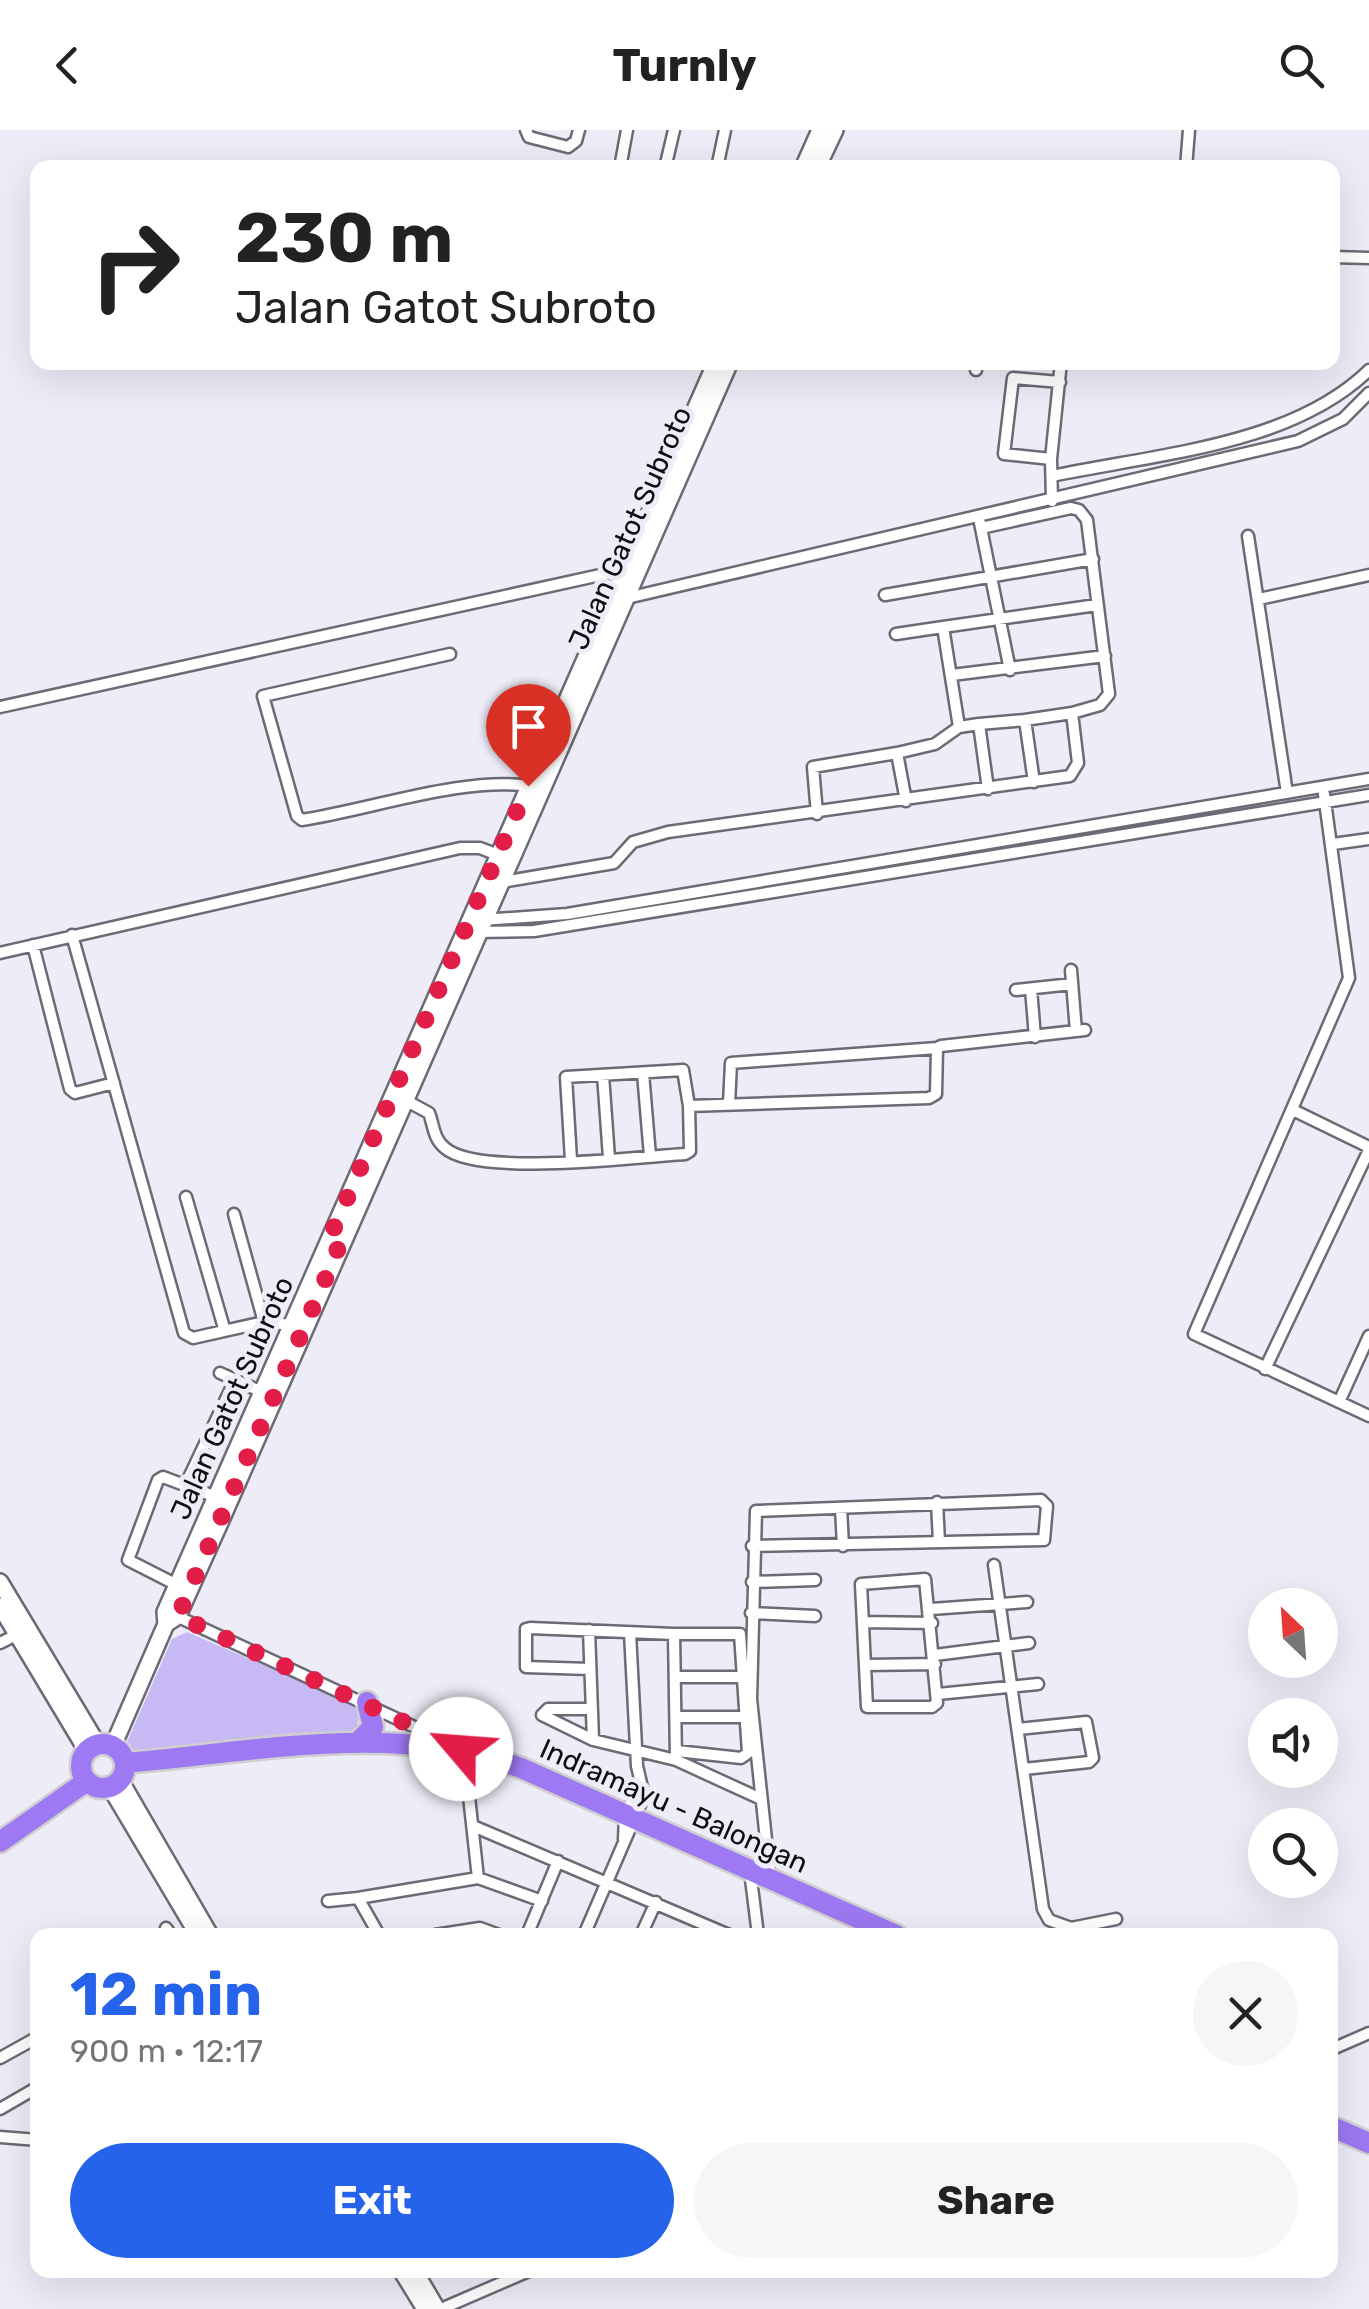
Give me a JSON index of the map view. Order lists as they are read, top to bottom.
{
  "streets": {
    "highway": ["Indramayu - Balongan"],
    "street": ["Jalan Gatot Subroto"]
  },
  "crossings": [
    ["Jalan Gatot Subroto", "Indramayu - Balongan"]
  ],
  "north": "top left",
  "page": {
    "header": "Turnly",
    "turn": ["230 m", "Jalan Gatot Subroto"],
    "heading": ["12 min", "900 m · 12:17"],
    "buttons": ["Exit", "Share"]
  }
}
